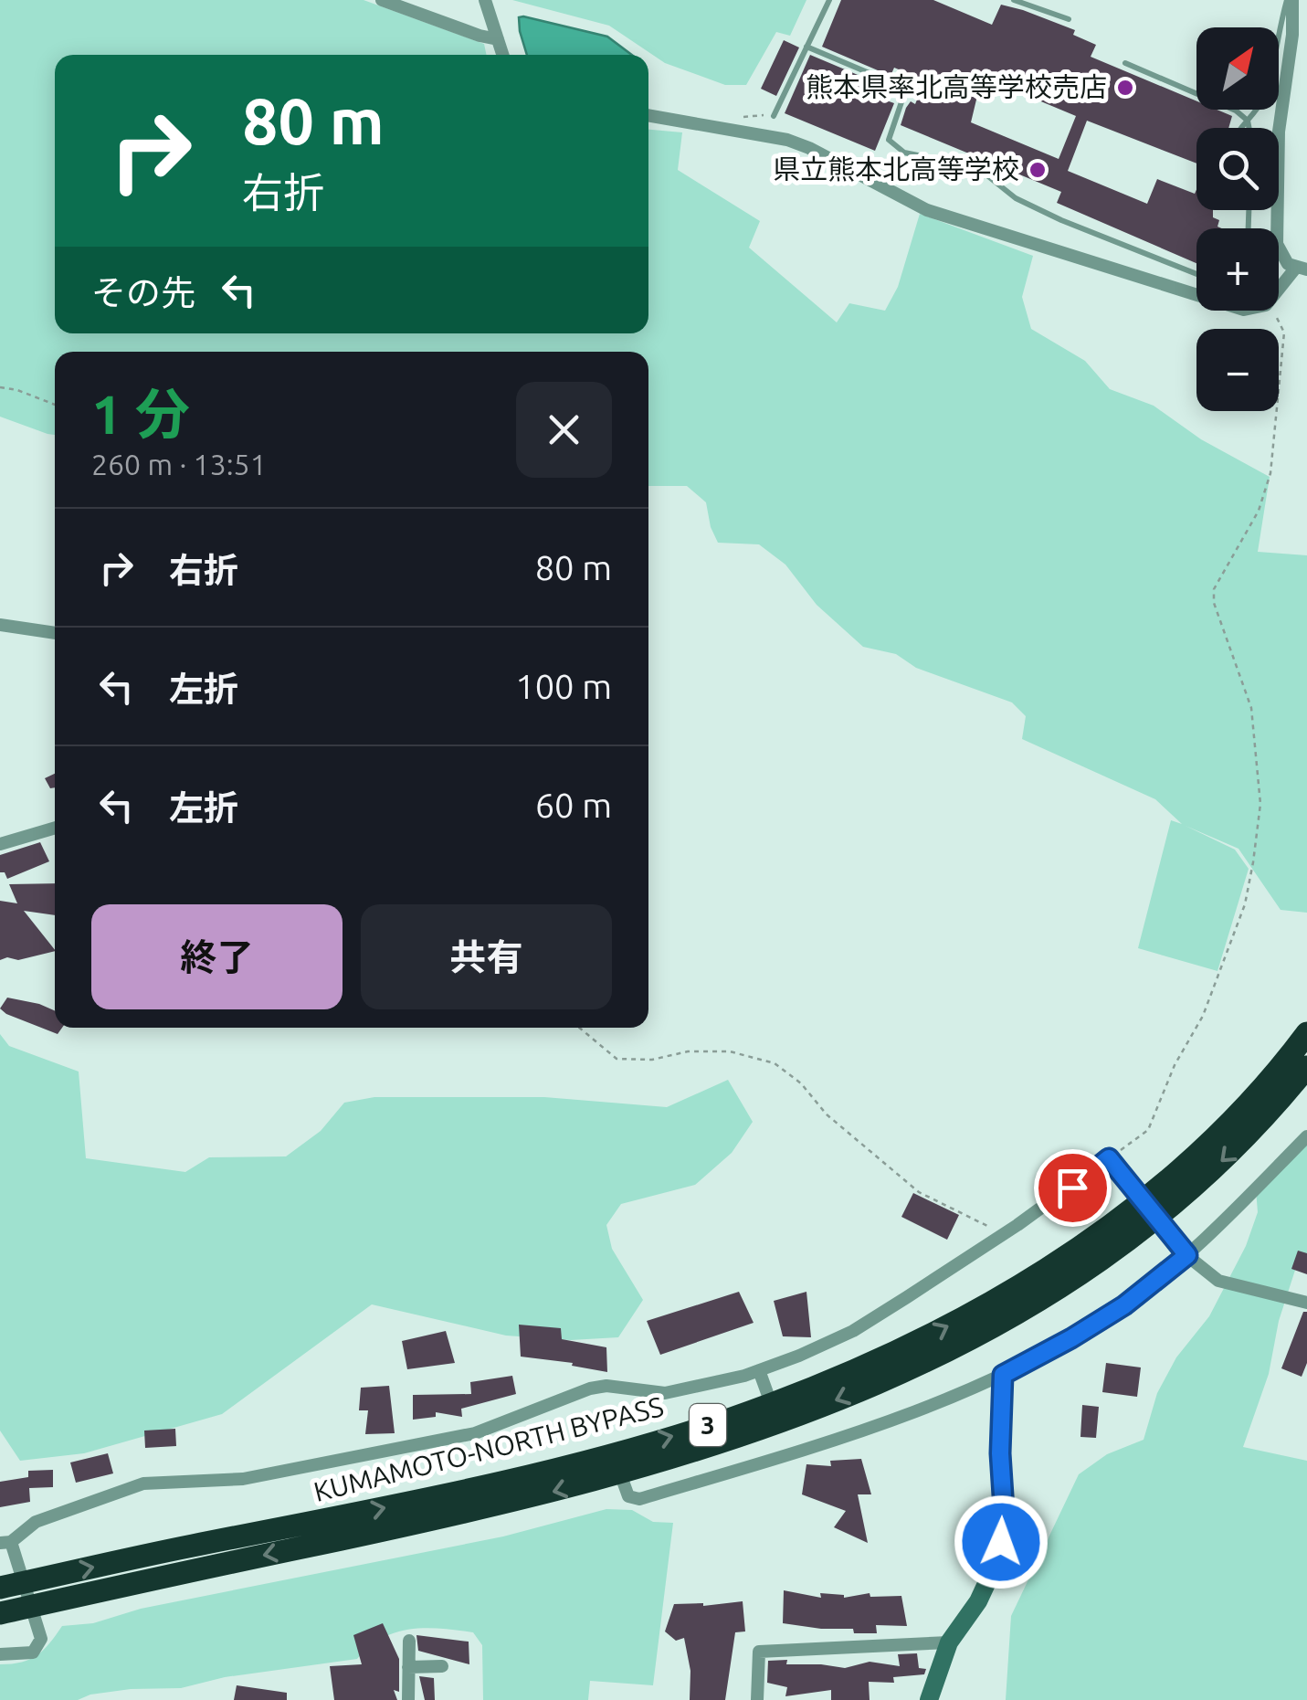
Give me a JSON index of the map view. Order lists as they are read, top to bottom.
{
  "streets": {
    "highway": ["3", "KUMAMOTO-NORTH BYPASS"]
  },
  "places": ["熊本県率北高等学校売店", "県立熊本北高等学校"],
  "north": "top right",
  "page": {
    "map_buttons": ["+", "−"],
    "turn": ["80 m", "右折"],
    "then": "その先",
    "heading": ["1 分", "260 m · 13:51"],
    "list": [
      {
        "name": "右折",
        "value": "80 m"
      },
      {
        "name": "左折",
        "value": "100 m"
      },
      {
        "name": "左折",
        "value": "60 m"
      }
    ],
    "buttons": ["終了", "共有"]
  }
}
